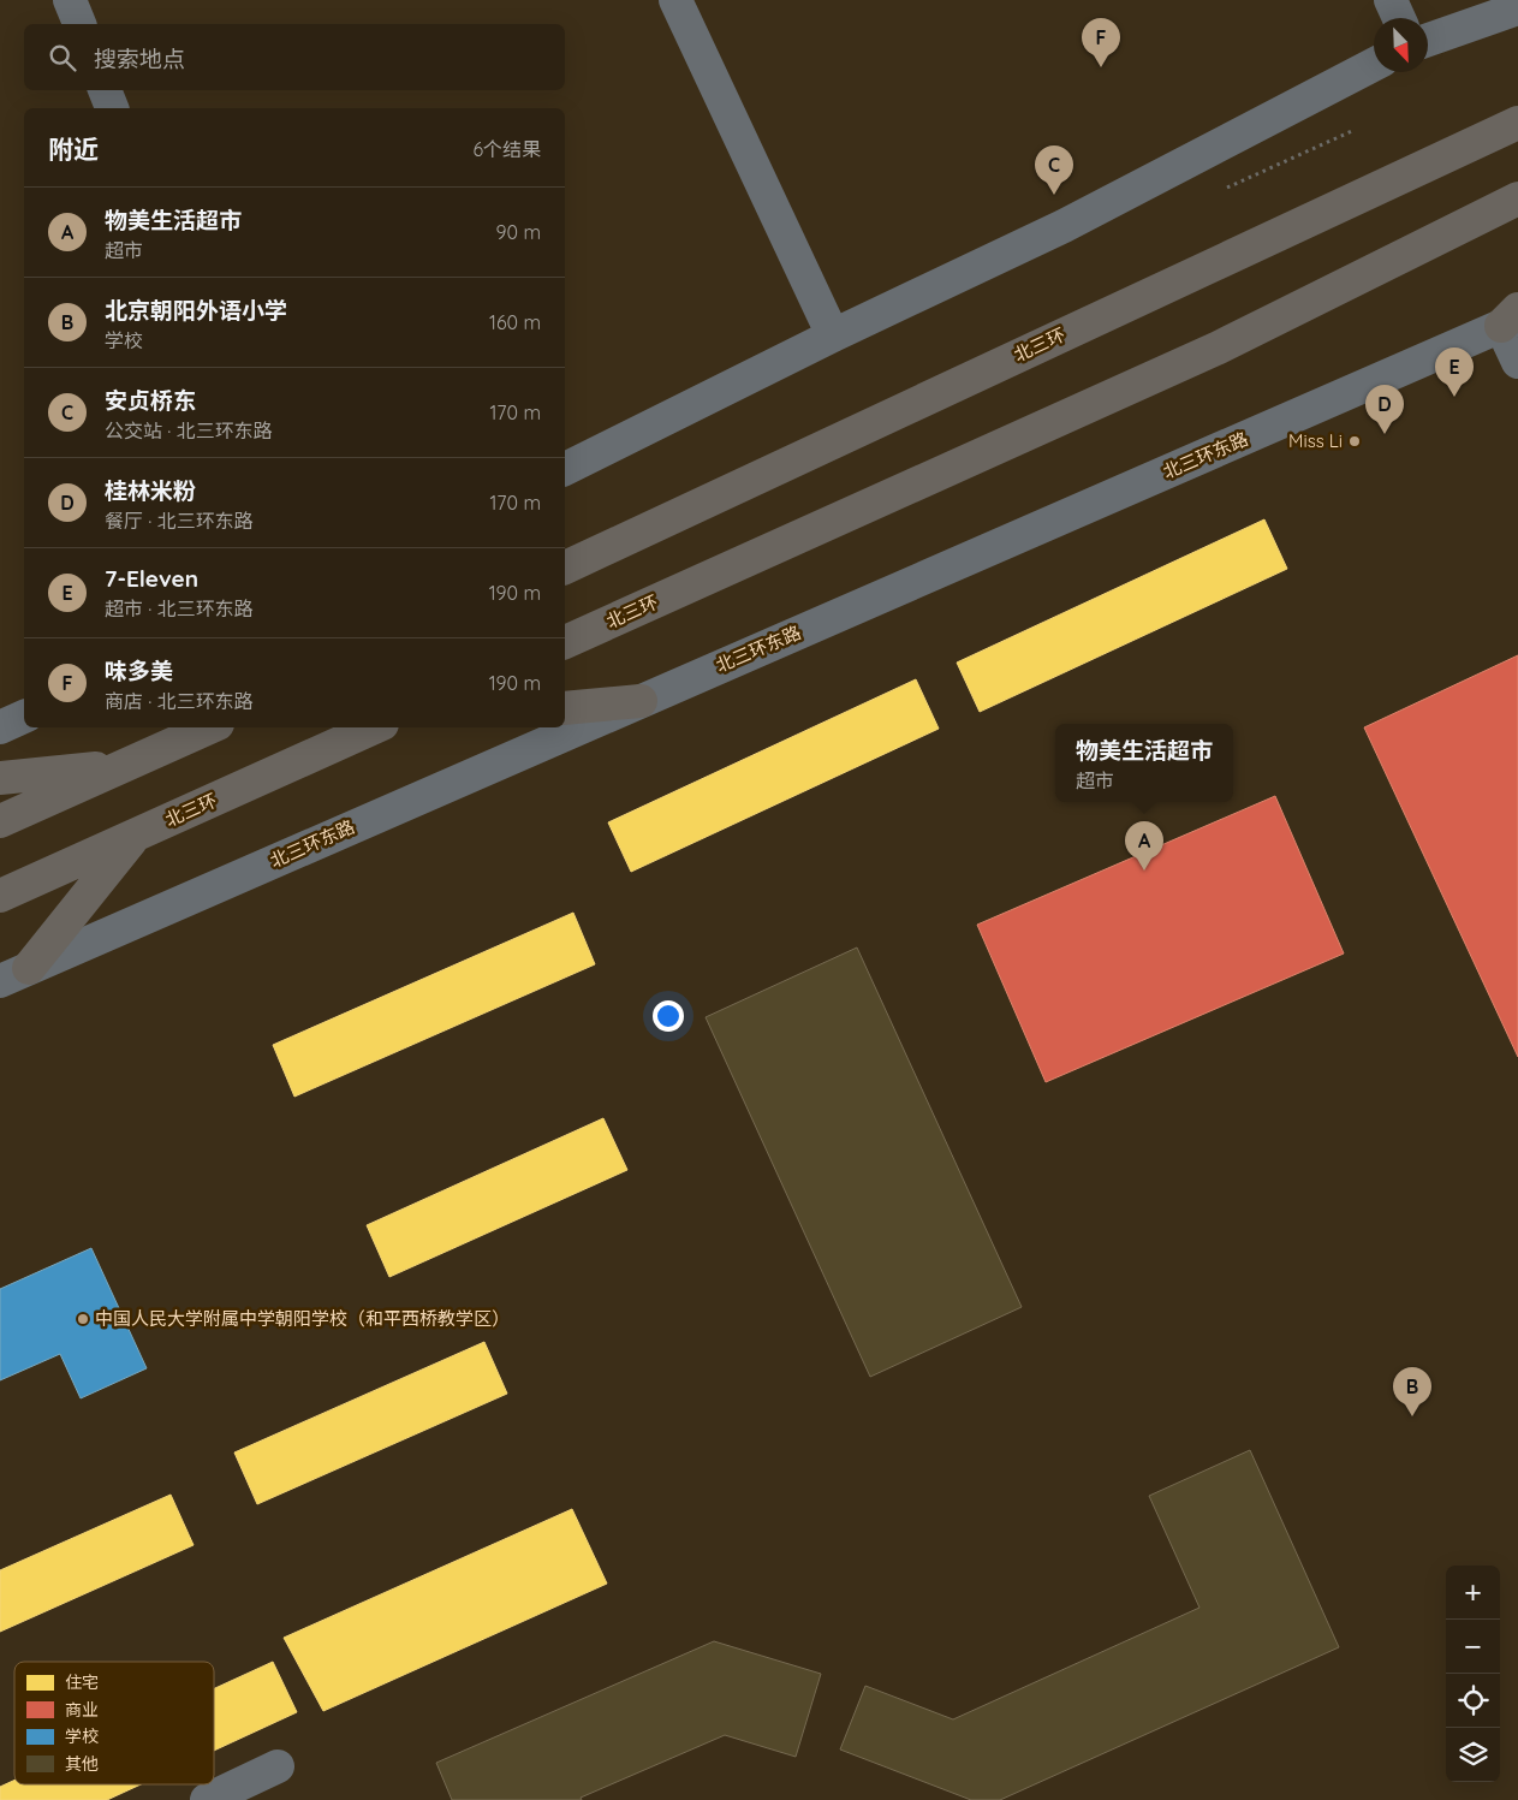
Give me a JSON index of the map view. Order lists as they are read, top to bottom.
{
  "streets": {
    "highway": ["北三环"],
    "street": ["北三环东路"]
  },
  "places": ["Miss Li", "中国人民大学附属中学朝阳学校（和平西桥教学区）"],
  "legend": [
    "住宅",
    "商业",
    "学校",
    "其他"
  ],
  "north": "bottom right",
  "page": {
    "pins": [
      "F",
      "C",
      "E",
      "D",
      "A",
      "B"
    ],
    "search": "搜索地点",
    "heading": ["附近", "6个结果"],
    "list": [
      {
        "mark": "A",
        "name": "物美生活超市",
        "note": "超市",
        "value": "90 m"
      },
      {
        "mark": "B",
        "name": "北京朝阳外语小学",
        "note": "学校",
        "value": "160 m"
      },
      {
        "mark": "C",
        "name": "安贞桥东",
        "note": "公交站 · 北三环东路",
        "value": "170 m"
      },
      {
        "mark": "D",
        "name": "桂林米粉",
        "note": "餐厅 · 北三环东路",
        "value": "170 m"
      },
      {
        "mark": "E",
        "name": "7-Eleven",
        "note": "超市 · 北三环东路",
        "value": "190 m"
      },
      {
        "mark": "F",
        "name": "味多美",
        "note": "商店 · 北三环东路",
        "value": "190 m"
      }
    ],
    "popup": ["物美生活超市", "超市"],
    "map_buttons": ["+", "−"]
  }
}
